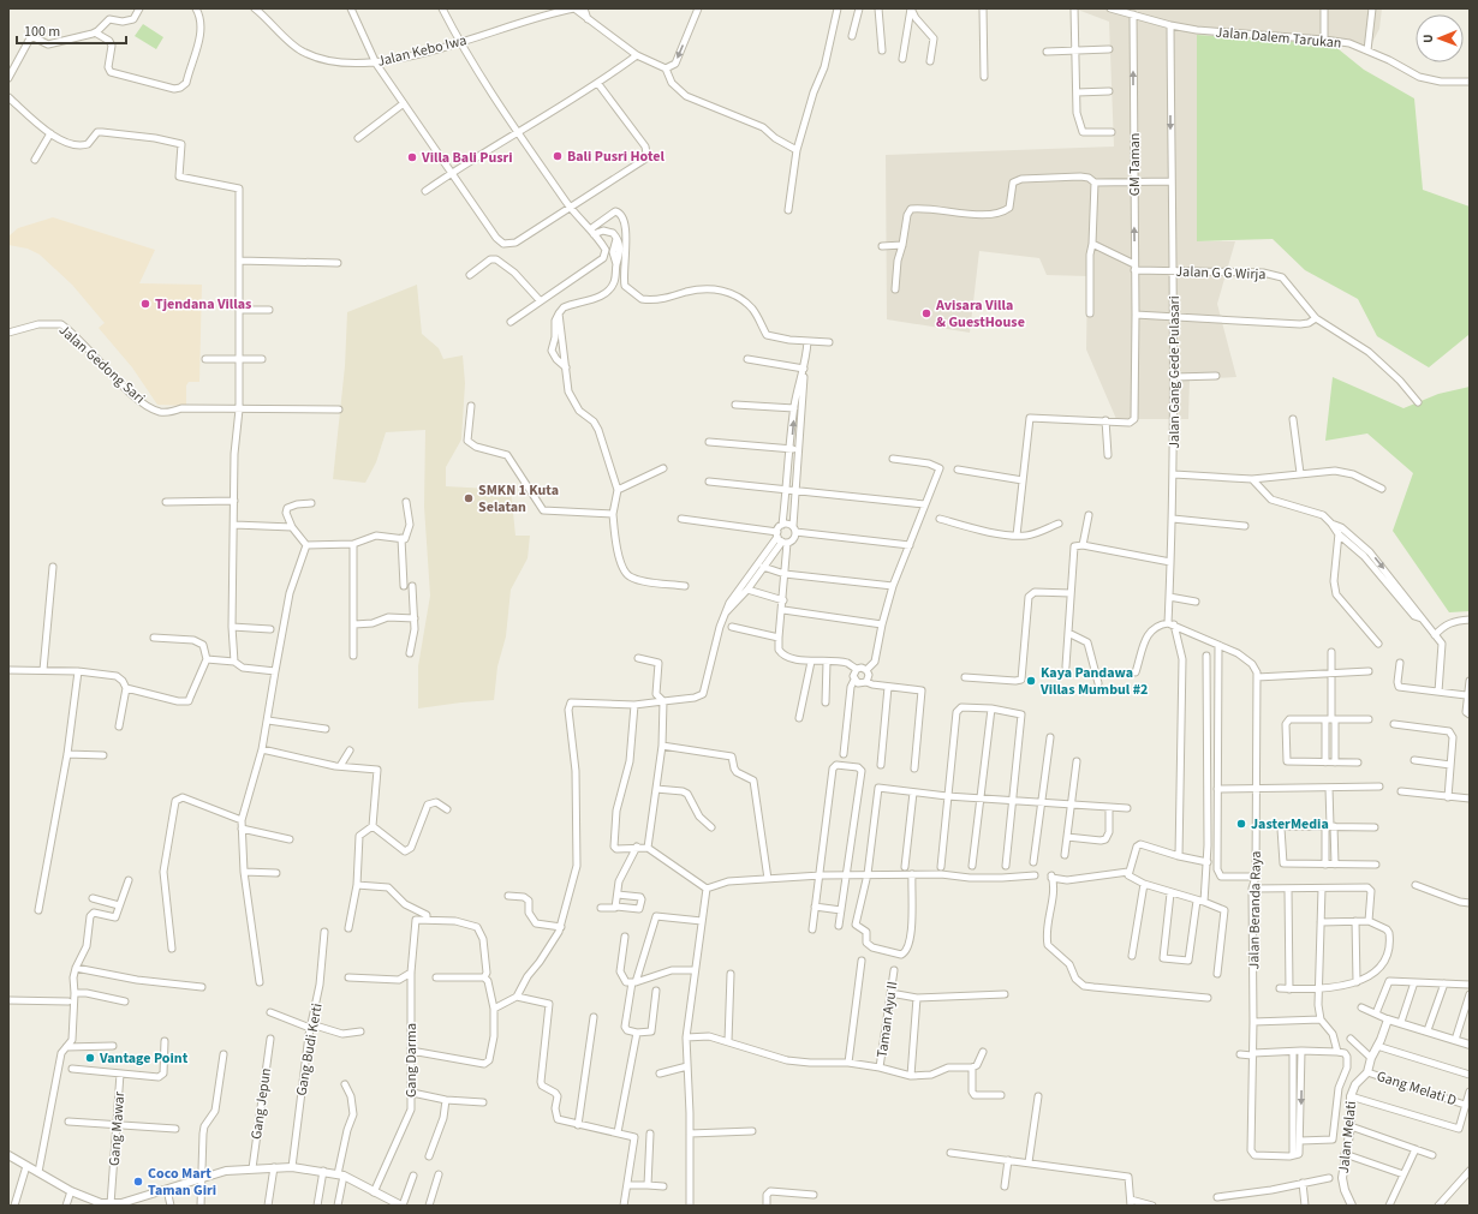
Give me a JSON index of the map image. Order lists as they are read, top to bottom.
{
  "streets": {
    "street": [
      "Jalan Dalem Tarukan",
      "Jalan Kebo Iwa",
      "GM Taman",
      "Jalan G G Wirja",
      "Jalan Gedong Sari",
      "Jalan Gang Gede Pulasari",
      "Jalan Beranda Raya",
      "Taman Ayu II",
      "Gang Budi Kerti",
      "Gang Darma",
      "Gang Melati D",
      "Gang Jepun",
      "Gang Mawar",
      "Jalan Melati"
    ]
  },
  "crossings": [
    ["Jalan Dalem Tarukan", "GM Taman"],
    ["Jalan Dalem Tarukan", "Jalan Gang Gede Pulasari"],
    ["GM Taman", "Jalan G G Wirja"],
    ["Jalan G G Wirja", "Jalan Gang Gede Pulasari"],
    ["Gang Melati D", "Jalan Melati"]
  ],
  "places": [
    "Bali Pusri Hotel",
    "Villa Bali Pusri",
    "Tjendana Villas",
    "Avisara Villa & GuestHouse",
    "SMKN 1 Kuta Selatan",
    "Kaya Pandawa Villas Mumbul #2",
    "JasterMedia",
    "Vantage Point",
    "Coco Mart Taman Giri"
  ],
  "scale_bar": "100 m",
  "north": "left"
}
